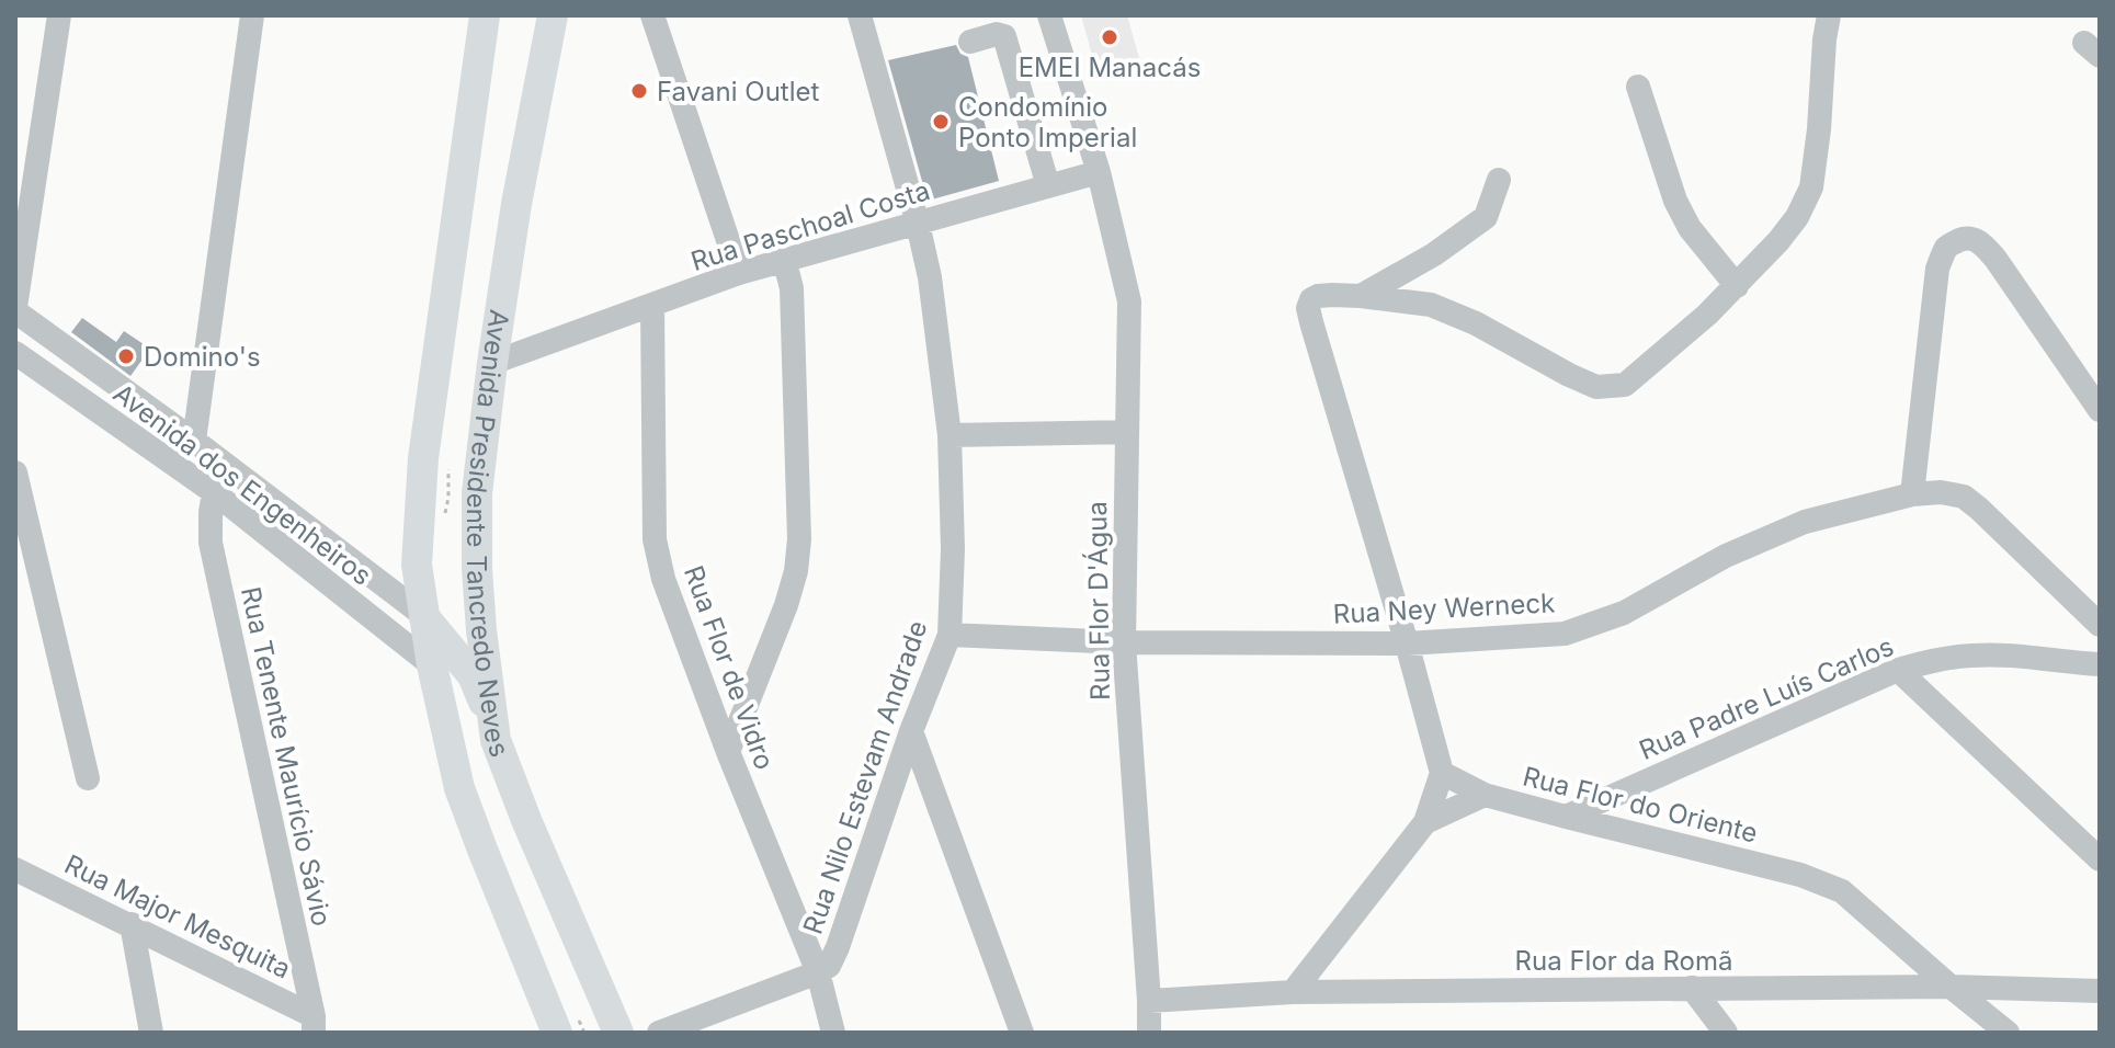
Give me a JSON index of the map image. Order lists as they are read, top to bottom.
{
  "streets": {
    "main road": ["Avenida Presidente Tancredo Neves"],
    "street": [
      "Rua Paschoal Costa",
      "Avenida dos Engenheiros",
      "Rua Flor D'Água",
      "Rua Ney Werneck",
      "Rua Flor de Vidro",
      "Rua Padre Luís Carlos",
      "Rua Tenente Maurício Sávio",
      "Rua Nilo Estevam Andrade",
      "Rua Flor do Oriente",
      "Rua Major Mesquita",
      "Rua Flor da Romã"
    ]
  },
  "crossings": [
    ["Rua Paschoal Costa", "Avenida Presidente Tancredo Neves"],
    ["Rua Paschoal Costa", "Rua Flor D'Água"],
    ["Rua Paschoal Costa", "Rua Flor de Vidro"],
    ["Rua Paschoal Costa", "Rua Nilo Estevam Andrade"],
    ["Avenida dos Engenheiros", "Avenida Presidente Tancredo Neves"],
    ["Avenida dos Engenheiros", "Rua Tenente Maurício Sávio"],
    ["Rua Flor D'Água", "Rua Ney Werneck"],
    ["Rua Flor D'Água", "Rua Flor da Romã"],
    ["Rua Ney Werneck", "Rua Nilo Estevam Andrade"],
    ["Rua Flor de Vidro", "Rua Nilo Estevam Andrade"],
    ["Rua Padre Luís Carlos", "Rua Flor do Oriente"],
    ["Rua Tenente Maurício Sávio", "Rua Major Mesquita"],
    ["Rua Flor do Oriente", "Rua Flor da Romã"]
  ],
  "places": [
    "EMEI Manacás",
    "Favani Outlet",
    "Condomínio Ponto Imperial",
    "Domino's"
  ]
}
